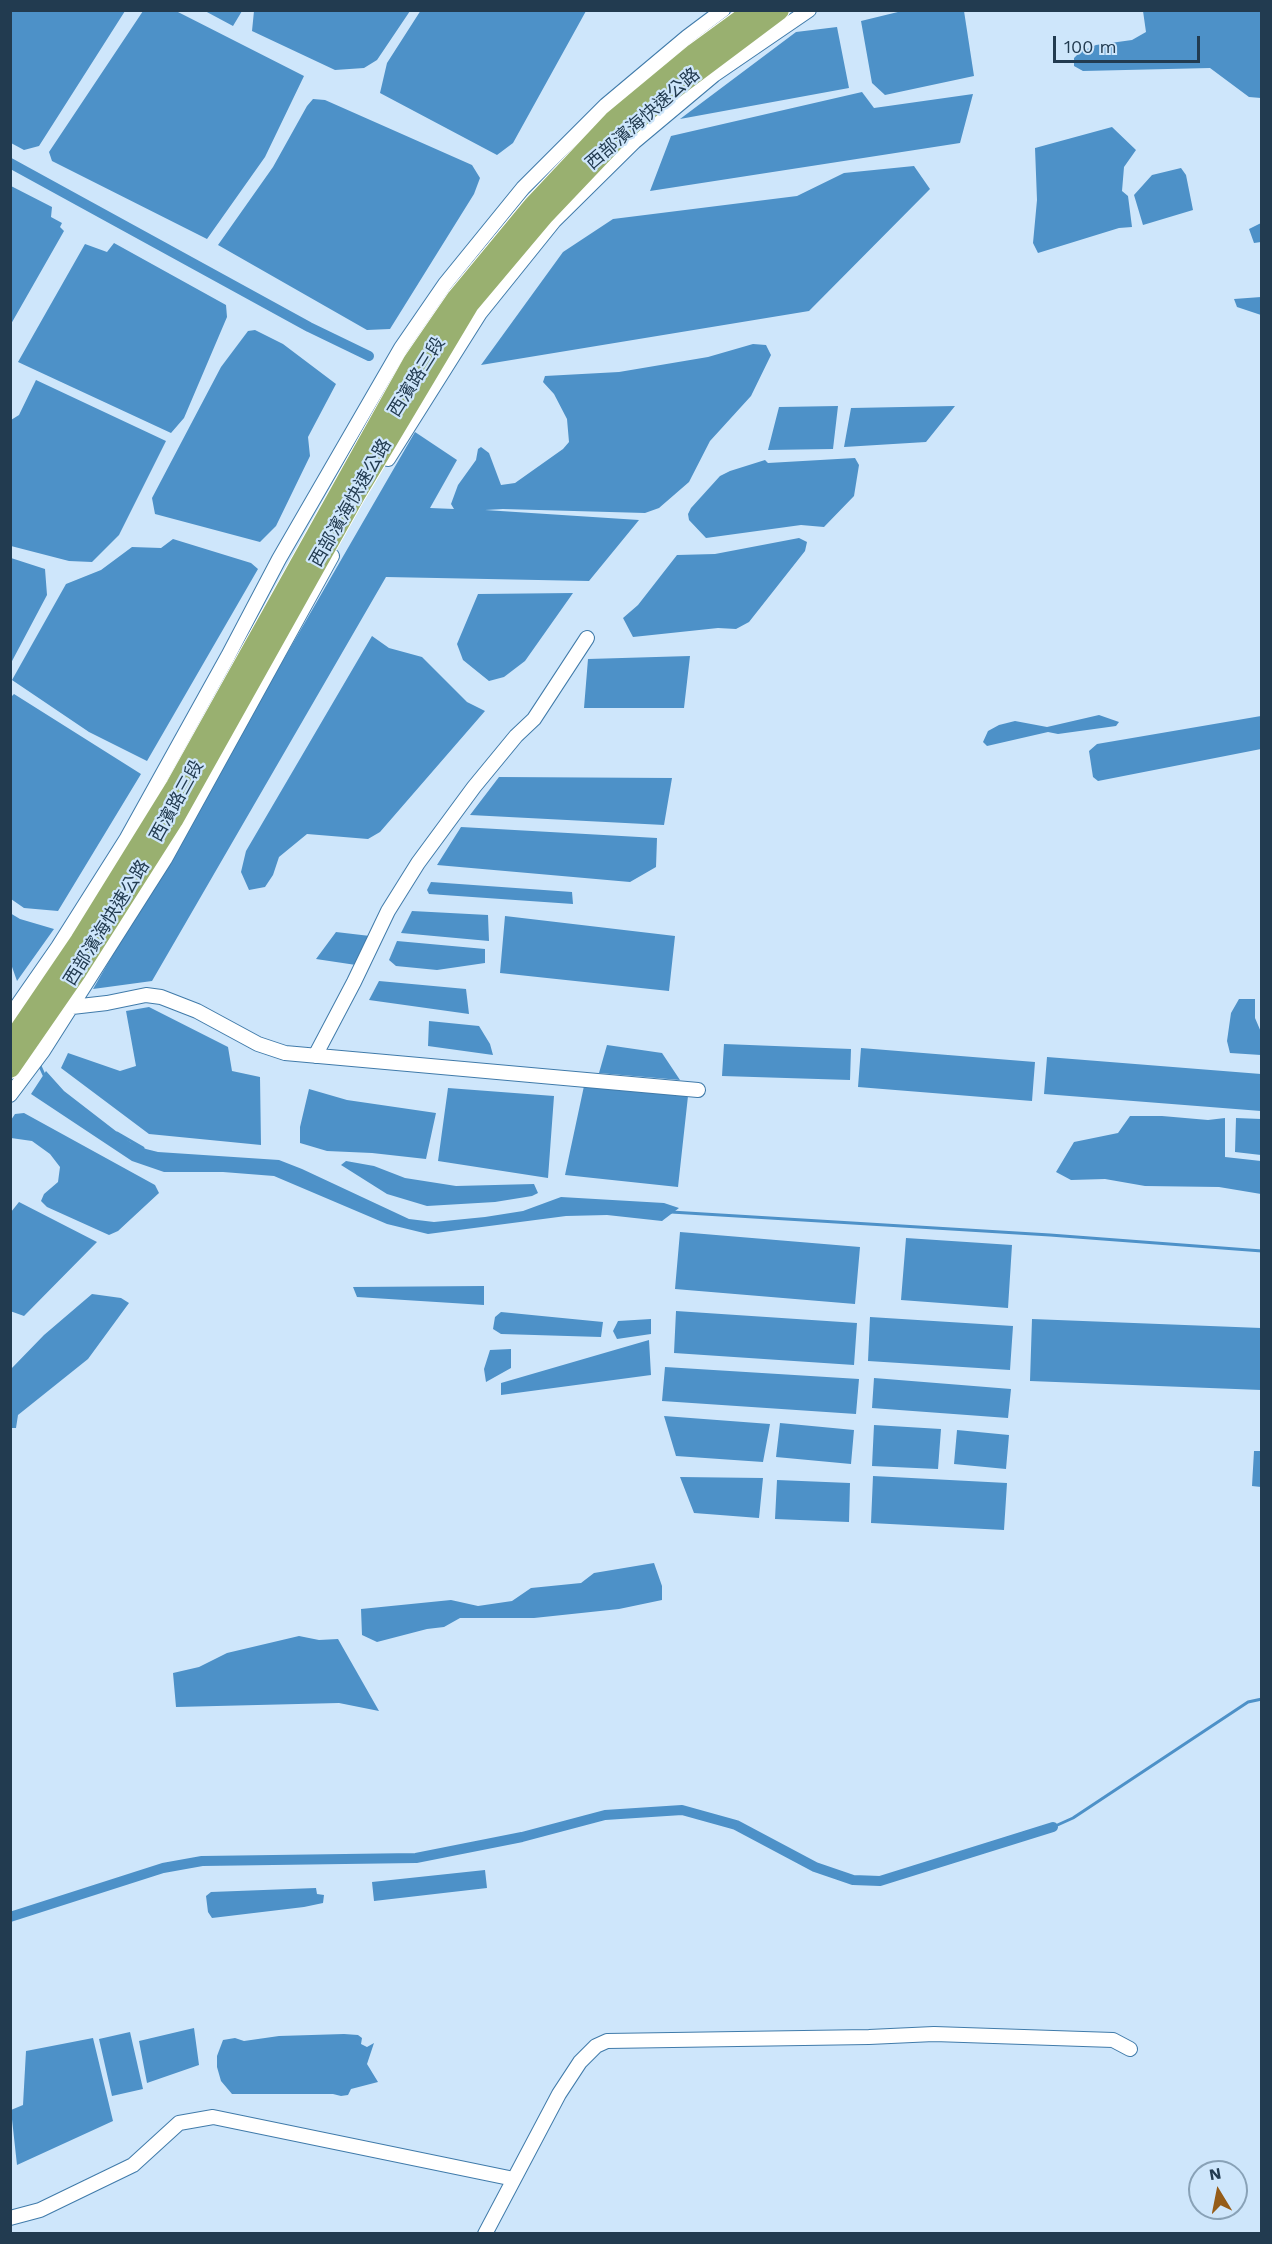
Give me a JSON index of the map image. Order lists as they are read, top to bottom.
{
  "streets": {
    "highway": ["西部濱海快速公路"],
    "street": ["西濱路三段"]
  },
  "crossings": [
    ["西部濱海快速公路", "西濱路三段"]
  ],
  "scale_bar": "100 m",
  "north": "top"
}
